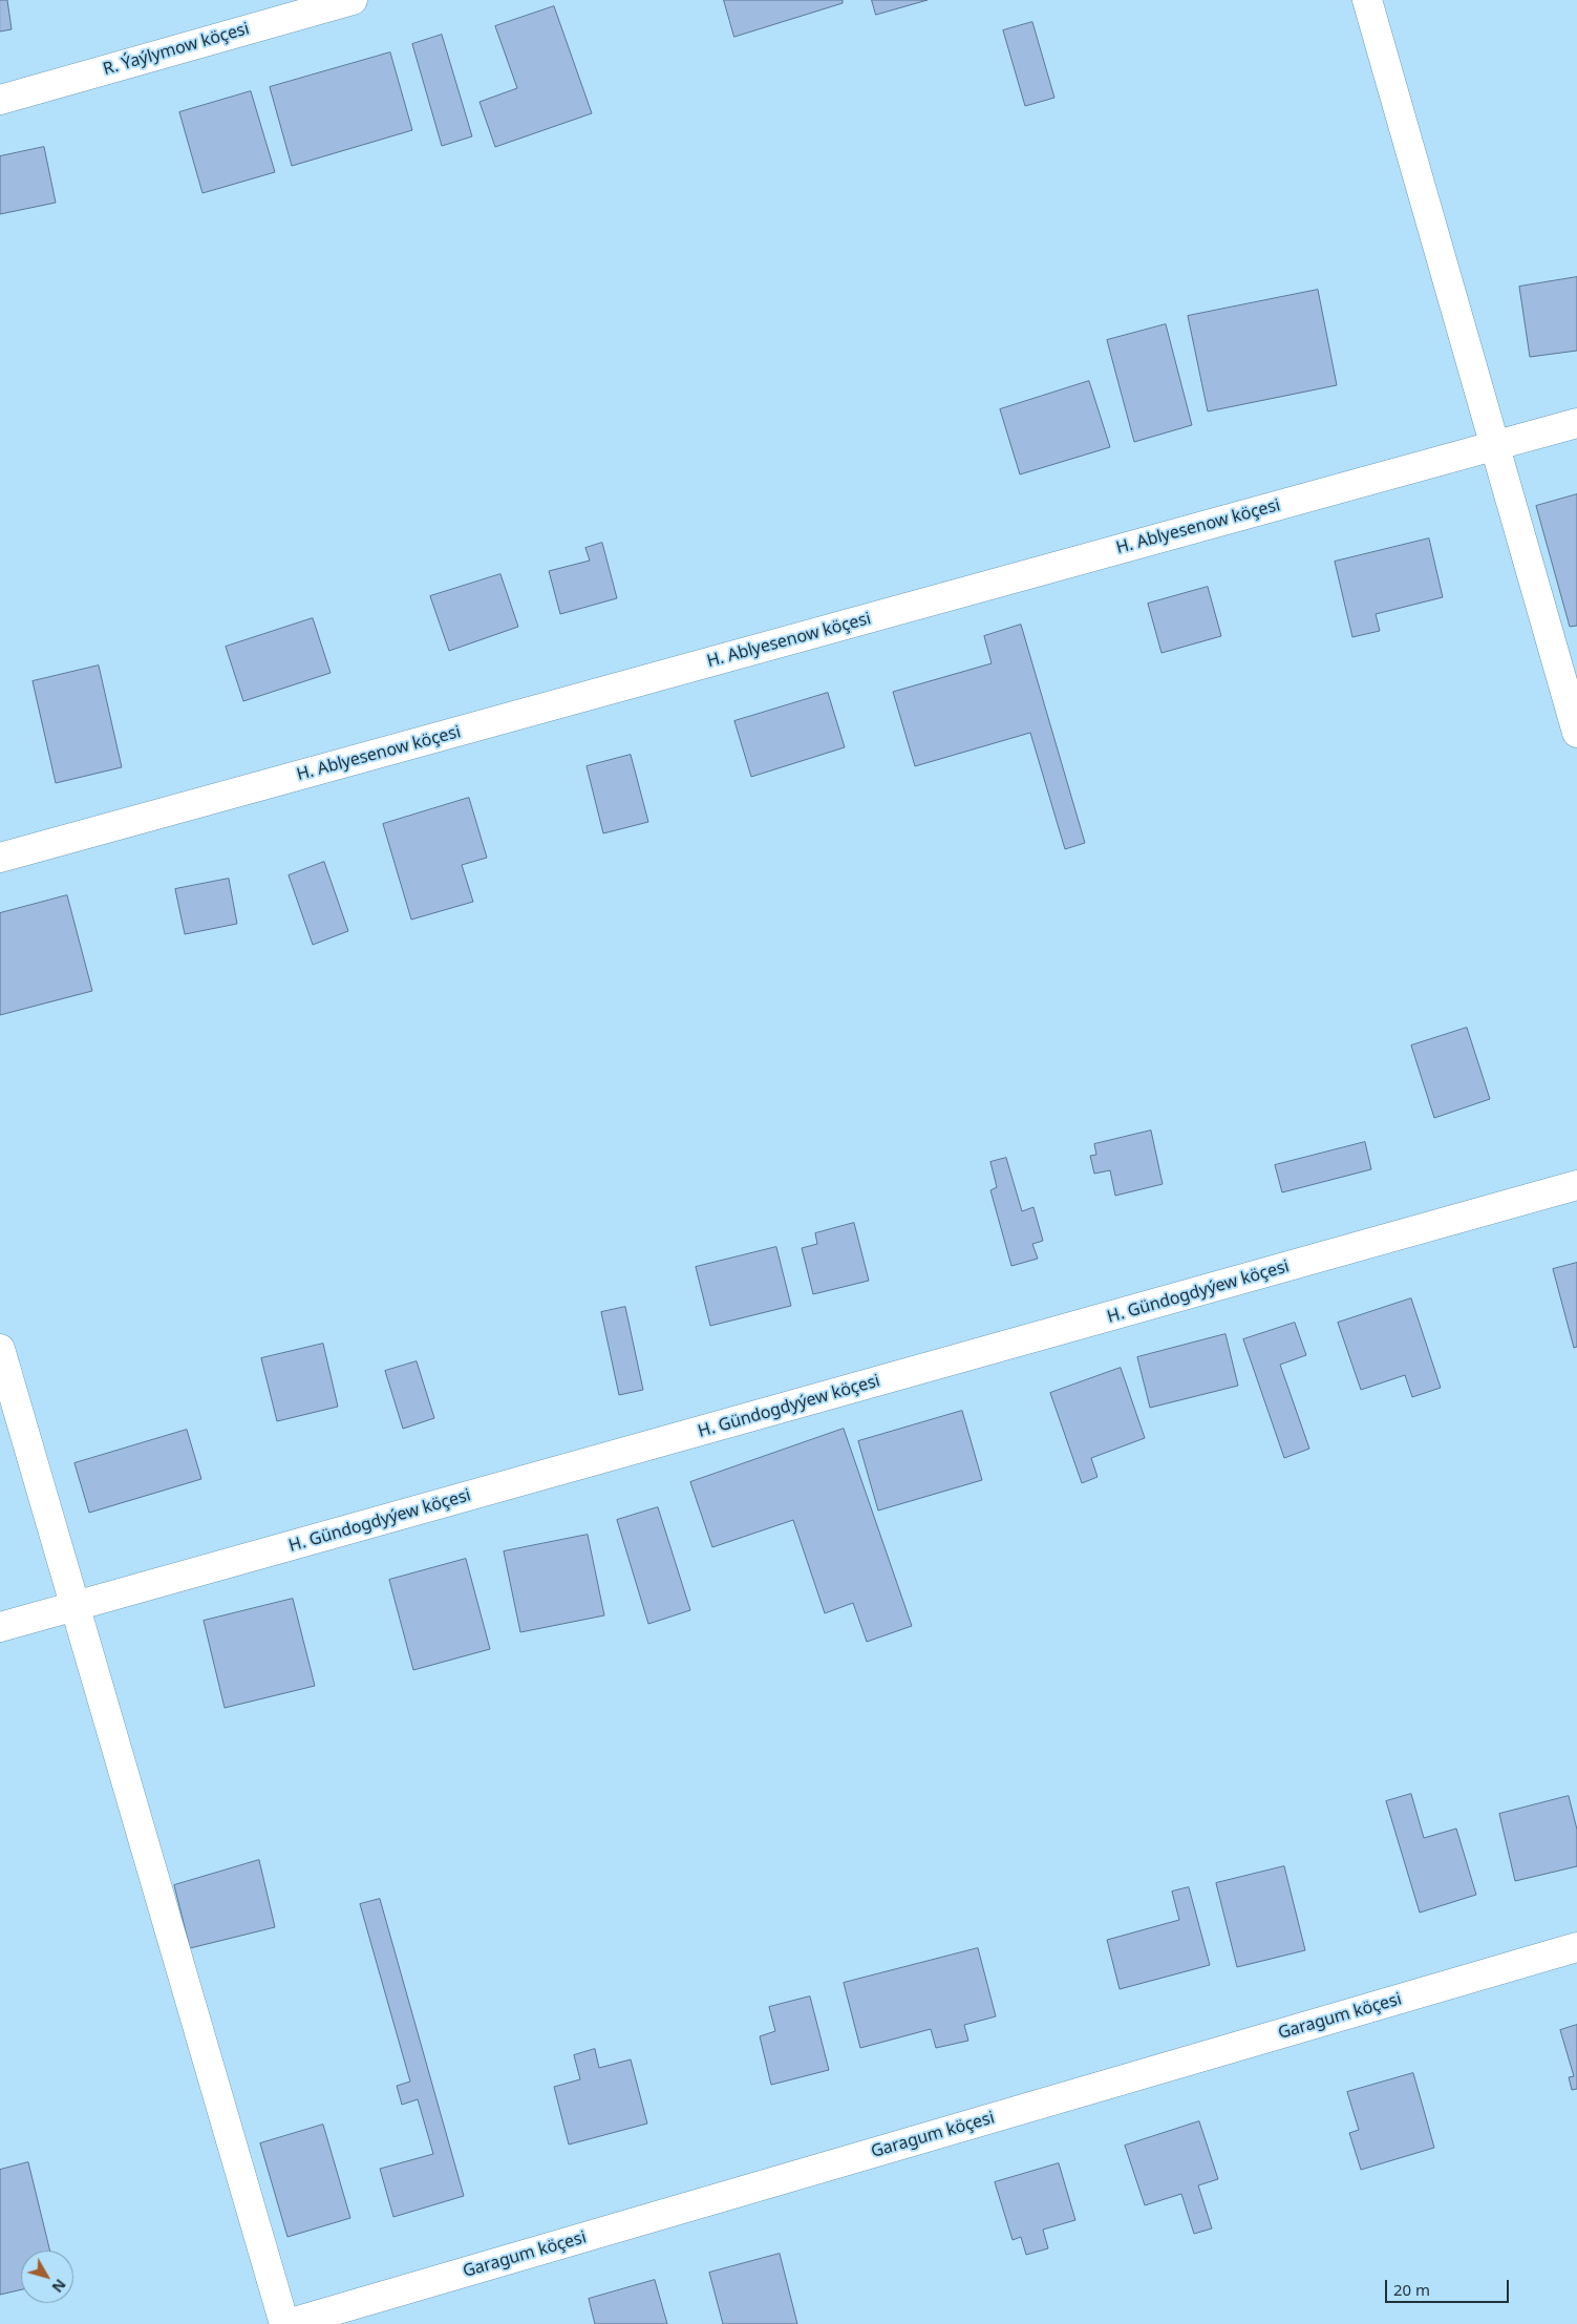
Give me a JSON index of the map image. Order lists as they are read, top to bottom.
{
  "streets": {
    "street": [
      "R. Ýaýlymow köçesi",
      "H. Ablyesenow köçesi",
      "H. Gündogdyýew köçesi",
      "Garagum köçesi"
    ]
  },
  "scale_bar": "20 m",
  "north": "bottom right"
}
